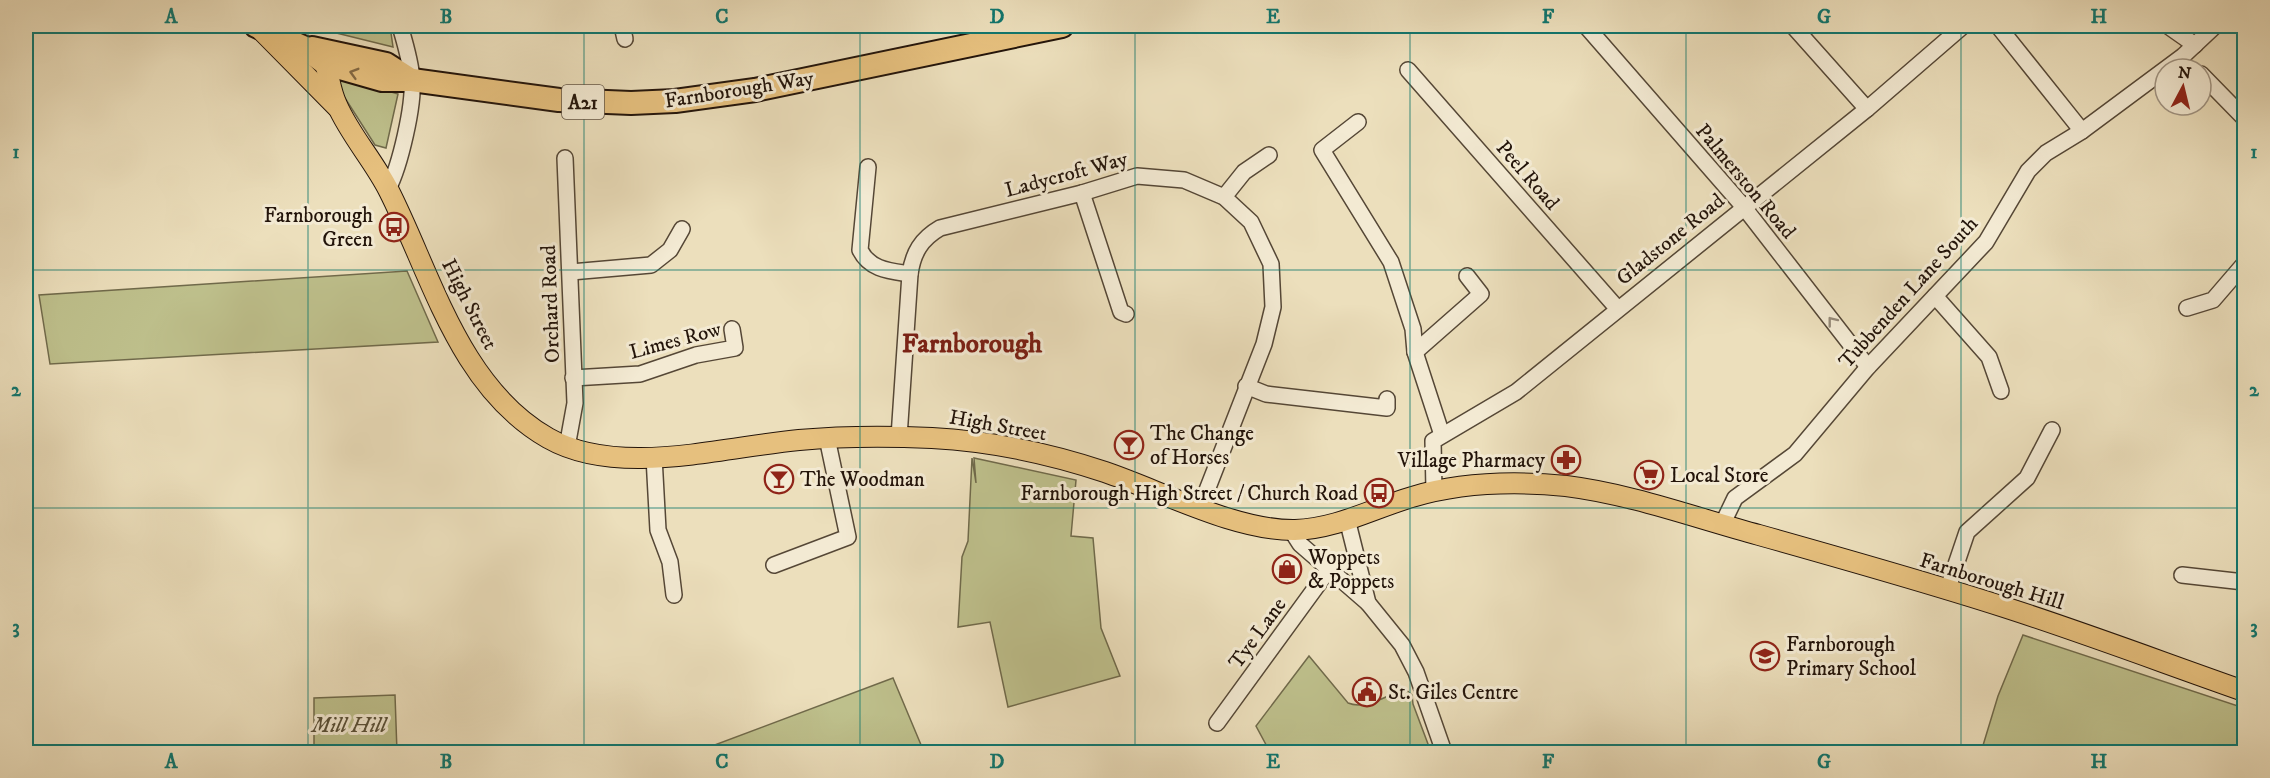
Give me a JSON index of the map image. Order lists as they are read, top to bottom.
{
  "streets": {
    "highway": ["Farnborough Way", "A21"],
    "main road": ["High Street", "Farnborough Hill"],
    "street": [
      "Ladycroft Way",
      "Peel Road",
      "Palmerston Road",
      "Gladstone Road",
      "Tubbenden Lane South",
      "Orchard Road",
      "Limes Row",
      "Tye Lane"
    ]
  },
  "crossings": [
    ["Farnborough Way", "A21"],
    ["A21", "High Street"],
    ["Ladycroft Way", "High Street"],
    ["Peel Road", "Gladstone Road"],
    ["Palmerston Road", "Gladstone Road"],
    ["Palmerston Road", "Tubbenden Lane South"],
    ["Tubbenden Lane South", "High Street"],
    ["Tubbenden Lane South", "Farnborough Hill"],
    ["High Street", "Orchard Road"],
    ["High Street", "Farnborough Hill"],
    ["Orchard Road", "Limes Row"]
  ],
  "one_way": ["Palmerston Road"],
  "districts": ["Farnborough"],
  "parks": ["Mill Hill"],
  "places": {
    "bus stop": ["Farnborough Green", "Farnborough High Street / Church Road"],
    "bar": ["The Change of Horses", "The Woodman"],
    "pharmacy": ["Village Pharmacy"],
    "supermarket": ["Local Store"],
    "shop": ["Woppets & Poppets"],
    "school or university": ["Farnborough Primary School"],
    "public building": ["St. Giles Centre"]
  },
  "north": "top",
  "grid": {
    "columns": [
      "A",
      "B",
      "C",
      "D",
      "E",
      "F",
      "G",
      "H"
    ],
    "rows": ["1", "2", "3"]
  }
}
